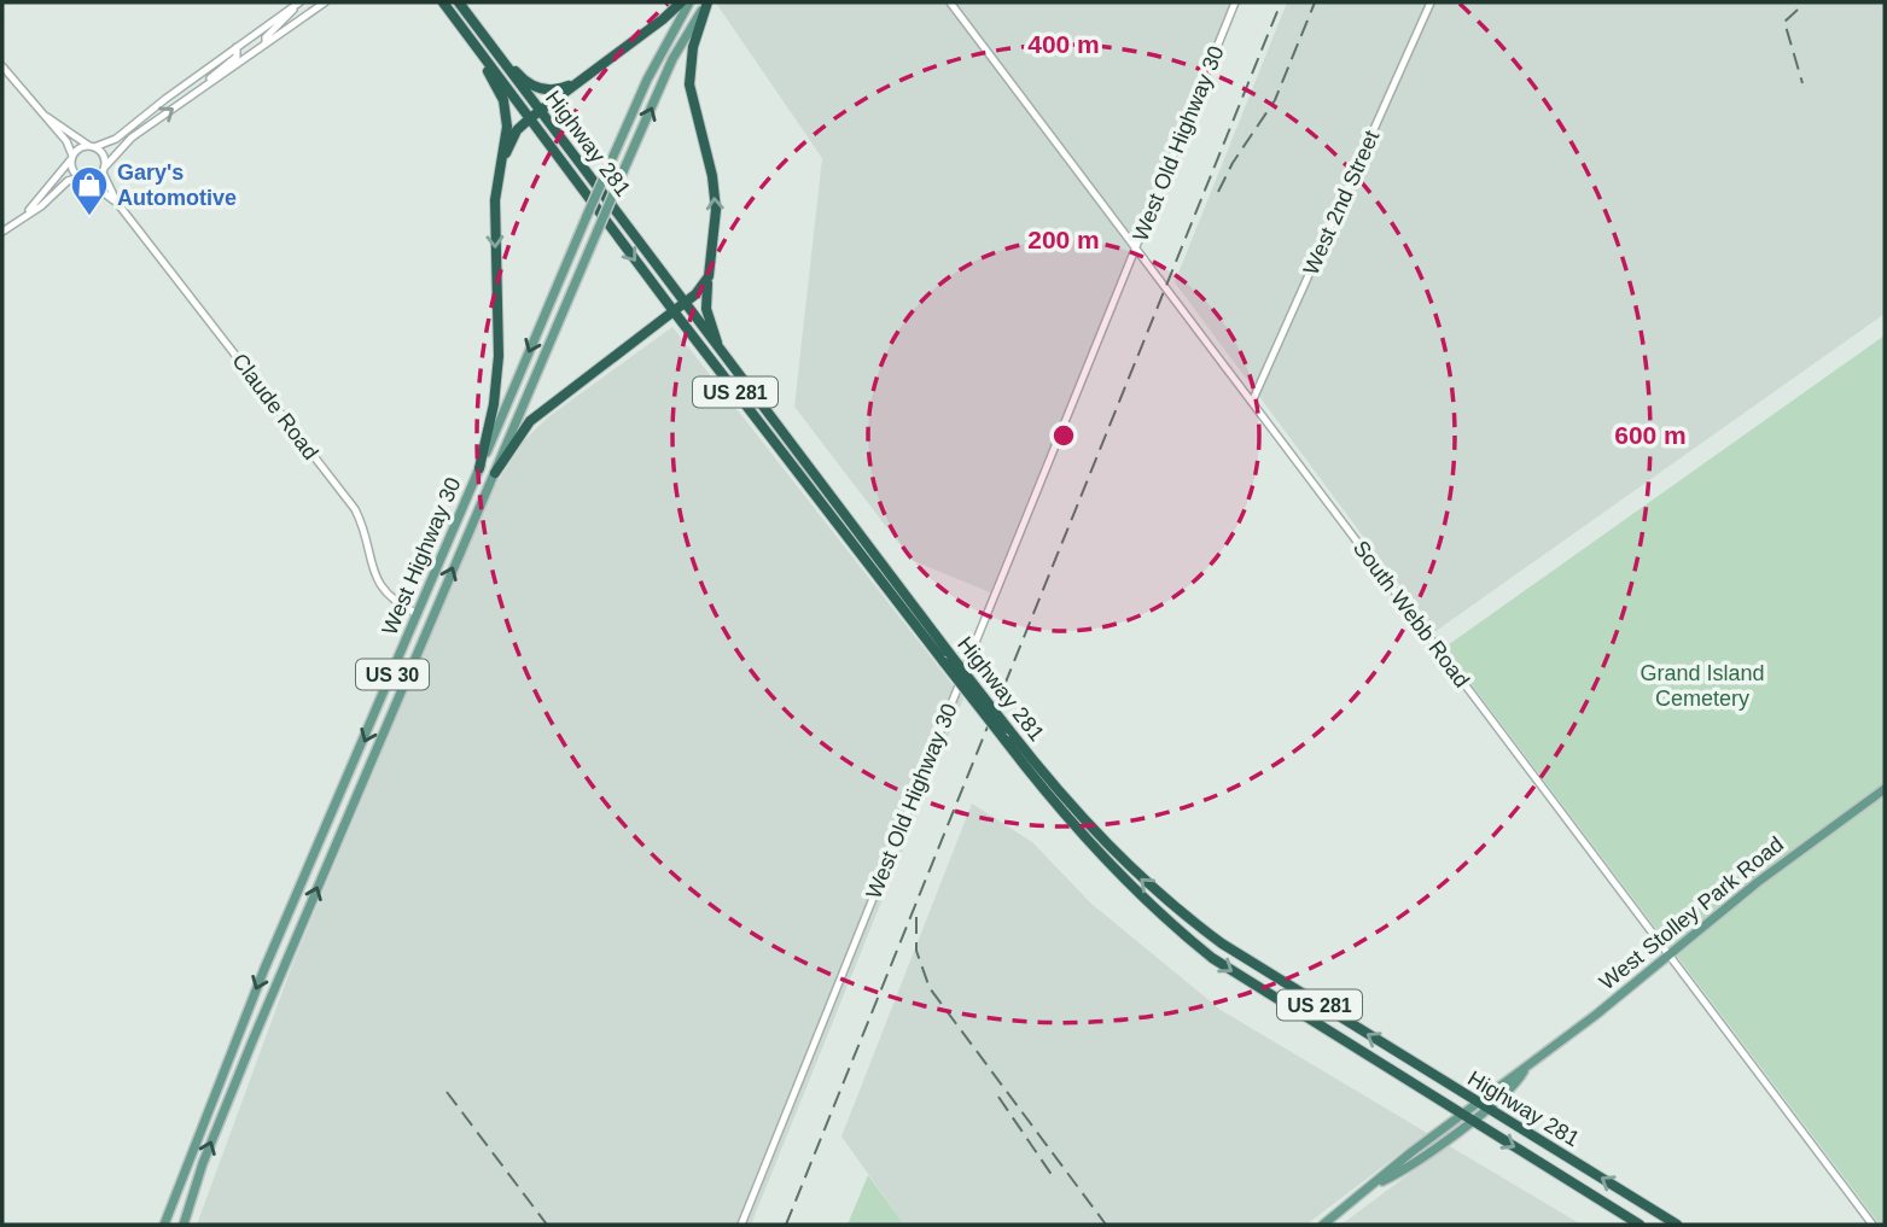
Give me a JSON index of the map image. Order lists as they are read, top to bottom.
{
  "streets": {
    "highway": ["Highway 281", "US 281"],
    "main road": ["West Highway 30", "US 30", "West Stolley Park Road"],
    "street": [
      "West Old Highway 30",
      "West 2nd Street",
      "Claude Road",
      "South Webb Road"
    ]
  },
  "crossings": [
    ["Highway 281", "West Stolley Park Road"],
    ["West Old Highway 30", "South Webb Road"],
    ["West 2nd Street", "South Webb Road"],
    ["Claude Road", "West Highway 30"],
    ["South Webb Road", "West Stolley Park Road"]
  ],
  "parks": ["Grand Island Cemetery"],
  "places": {
    "shop": ["Gary's Automotive"]
  },
  "rings": ["400 m", "200 m", "600 m"]
}
